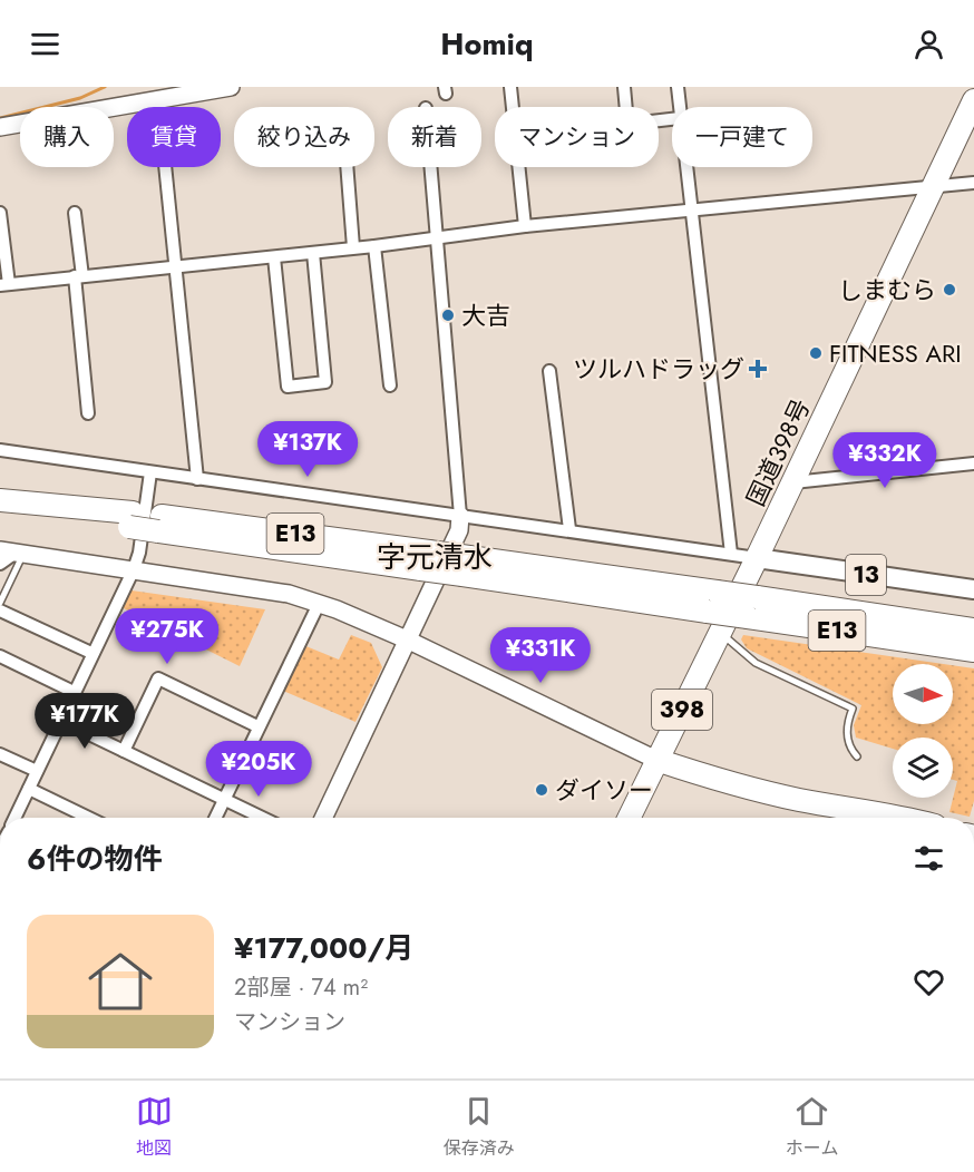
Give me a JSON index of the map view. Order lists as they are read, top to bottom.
{
  "streets": {
    "highway": ["国道398号", "E13", "398"],
    "main road": ["13"]
  },
  "crossings": [
    ["国道398号", "13"]
  ],
  "districts": ["字元清水"],
  "places": {
    "other": [
      "しまむら",
      "大吉",
      "FITNESS ARI",
      "ダイソー"
    ],
    "health": ["ツルハドラッグ"]
  },
  "north": "right",
  "page": {
    "header": "Homiq",
    "chip": [
      "購入",
      "賃貸",
      "絞り込み",
      "新着",
      "マンション",
      "一戸建て"
    ],
    "price": [
      "¥137K",
      "¥332K",
      "¥275K",
      "¥331K",
      "¥177K",
      "¥205K"
    ],
    "heading": "6件の物件",
    "list": [
      {
        "name": "¥177,000/月",
        "note": "2部屋 · 74 m² · マンション"
      }
    ],
    "tabs": ["地図", "保存済み", "ホーム"]
  }
}
